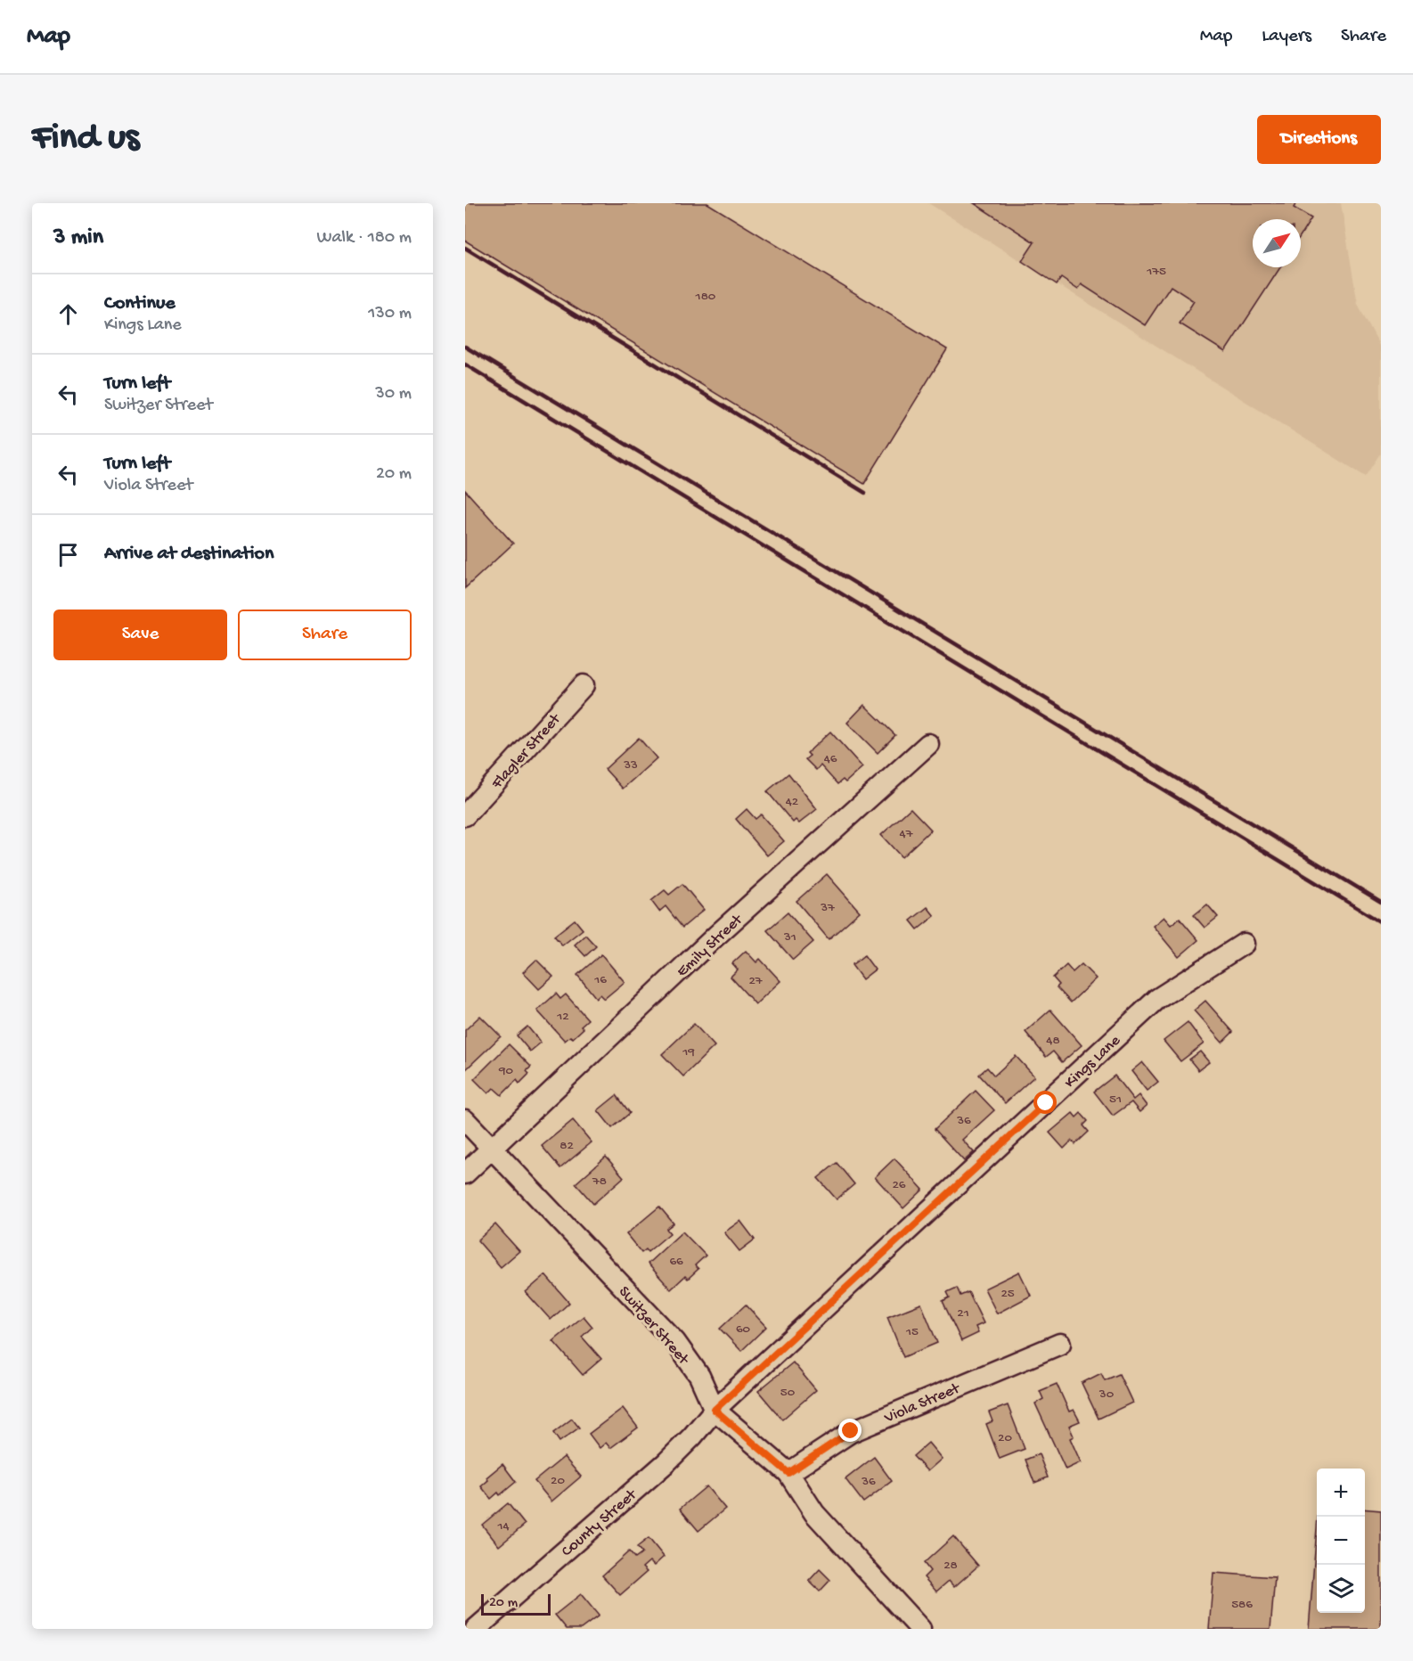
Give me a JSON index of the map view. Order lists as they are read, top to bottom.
{
  "streets": {
    "street": [
      "Flagler Street",
      "Emily Street",
      "Kings Lane",
      "Switzer Street",
      "Viola Street",
      "County Street"
    ]
  },
  "crossings": [
    ["Emily Street", "Switzer Street"],
    ["Kings Lane", "Switzer Street"],
    ["Kings Lane", "County Street"],
    ["Switzer Street", "Viola Street"],
    ["Switzer Street", "County Street"]
  ],
  "house_numbers": [
    "175",
    "180",
    "46",
    "33",
    "42",
    "47",
    "37",
    "31",
    "16",
    "27",
    "12",
    "48",
    "19",
    "90",
    "51",
    "36",
    "82",
    "78",
    "26",
    "66",
    "25",
    "21",
    "60",
    "15",
    "50",
    "30",
    "20",
    "20",
    "36",
    "14",
    "28",
    "586"
  ],
  "scale_bar": "20 m",
  "north": "top right",
  "page": {
    "header": "Map",
    "nav": ["Map", "Layers", "Share"],
    "buttons": [
      "Directions",
      ["Save", "Share"]
    ],
    "title": "Find us",
    "heading": ["3 min", "Walk · 180 m"],
    "list": [
      ["Continue", "Kings Lane", "130 m"],
      ["Turn left", "Switzer Street", "30 m"],
      ["Turn left", "Viola Street", "20 m"],
      "Arrive at destination"
    ],
    "map_buttons": ["+", "−"],
    "scale": "20 m"
  }
}
